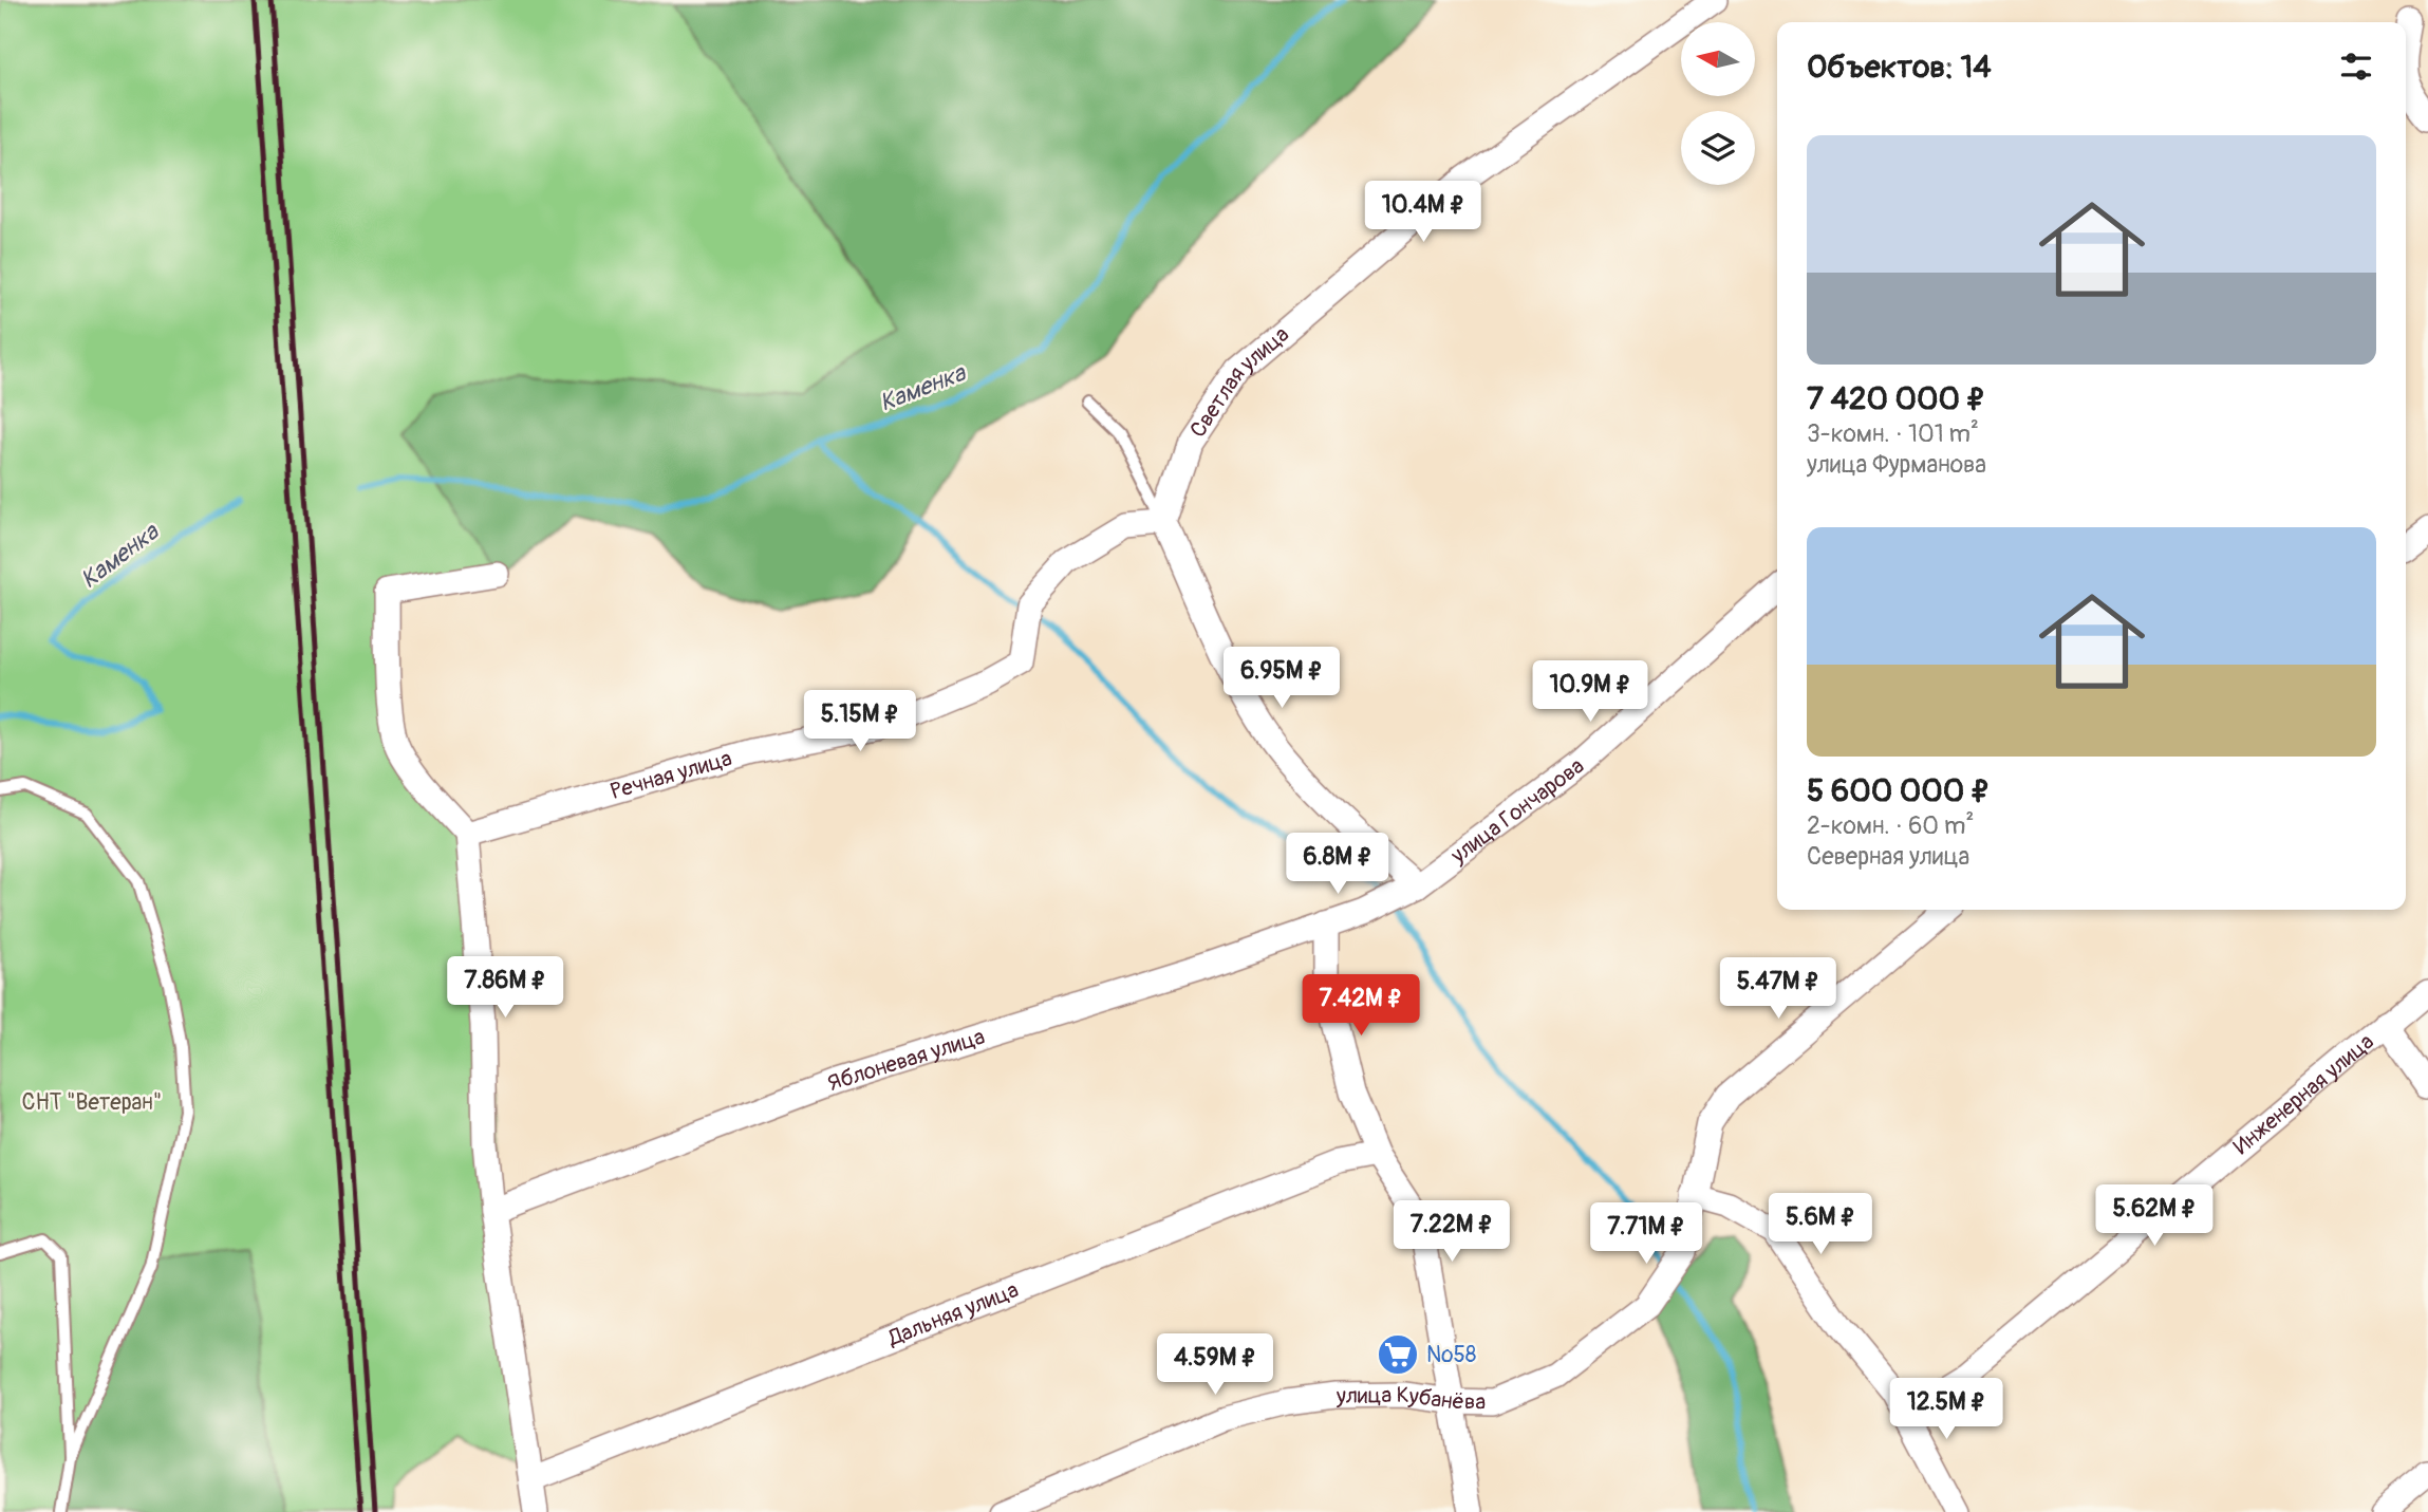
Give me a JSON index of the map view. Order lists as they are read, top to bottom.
{
  "streets": {
    "street": [
      "Светлая улица",
      "Речная улица",
      "улица Гончарова",
      "Яблоневая улица",
      "Инженерная улица",
      "Дальняя улица",
      "улица Кубанёва"
    ]
  },
  "crossings": [
    ["Светлая улица", "Речная улица"],
    ["улица Гончарова", "Яблоневая улица"]
  ],
  "water": ["Каменка"],
  "parks": ["СНТ \"Ветеран\""],
  "places": {
    "supermarket": ["№58"]
  },
  "north": "left",
  "page": {
    "heading": "Объектов: 14",
    "list": [
      {
        "name": "7 420 000 ₽",
        "note": "3-комн. · 101 m² · улица Фурманова"
      },
      {
        "name": "5 600 000 ₽",
        "note": "2-комн. · 60 m² · Северная улица"
      }
    ],
    "price": [
      "10.4M ₽",
      "6.95M ₽",
      "10.9M ₽",
      "5.15M ₽",
      "6.8M ₽",
      "7.86M ₽",
      "5.47M ₽",
      "7.42M ₽",
      "5.62M ₽",
      "5.6M ₽",
      "7.22M ₽",
      "7.71M ₽",
      "4.59M ₽",
      "12.5M ₽"
    ]
  }
}
